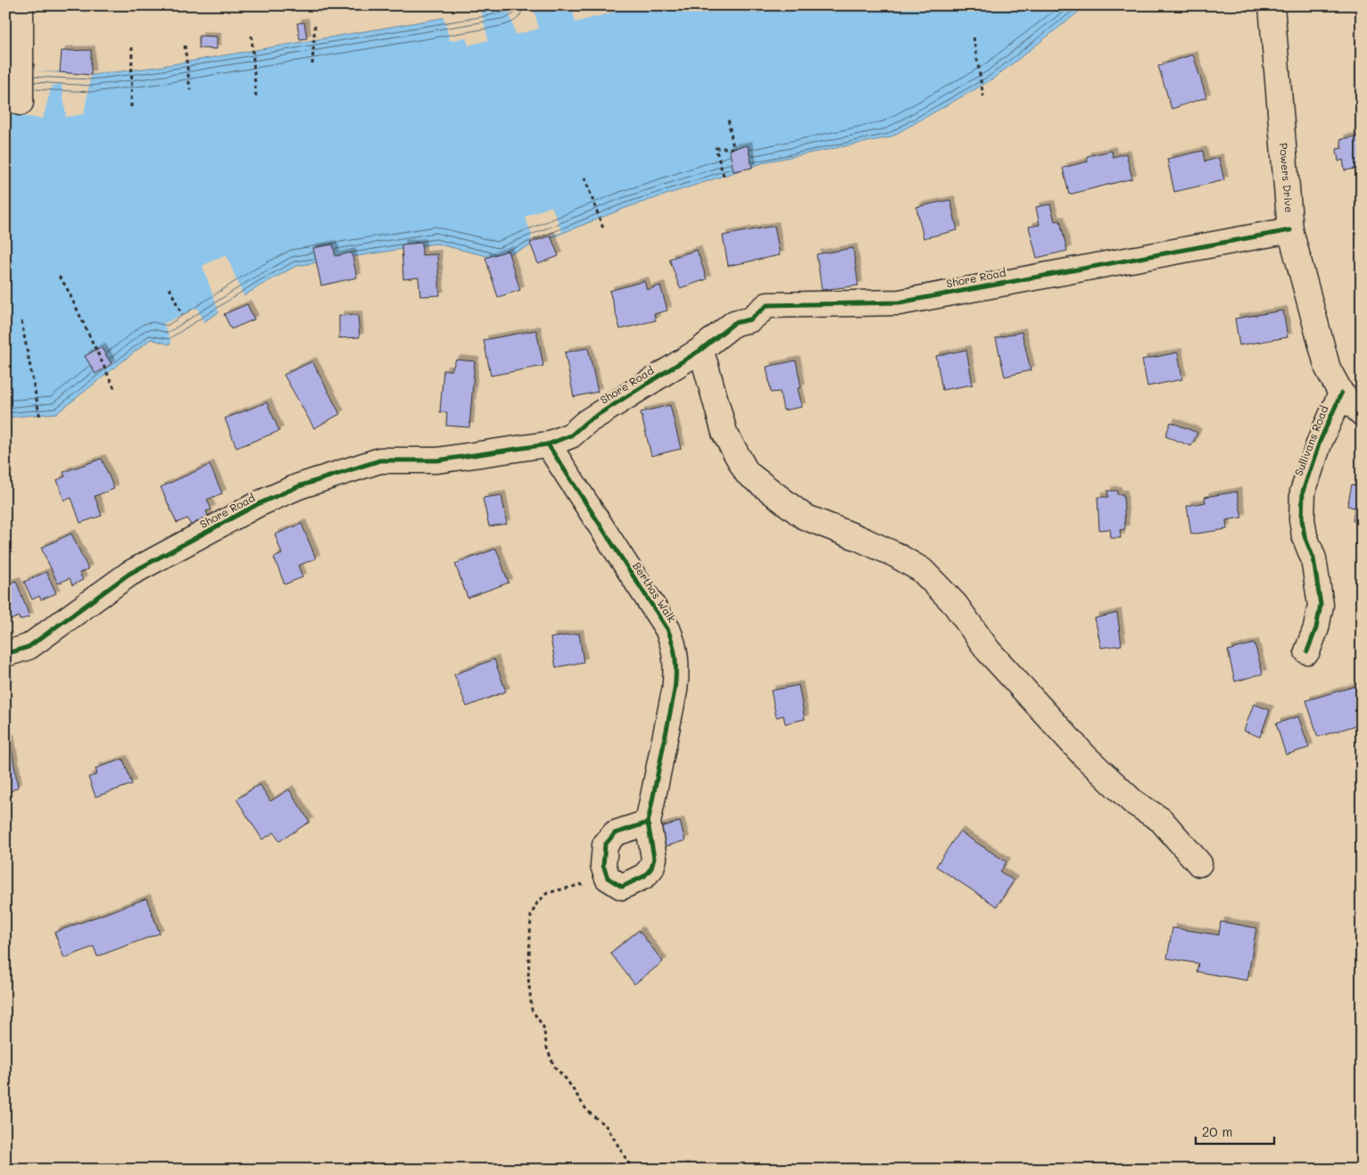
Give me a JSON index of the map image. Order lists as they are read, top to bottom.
{
  "streets": {
    "street": [
      "Powers Drive",
      "Shore Road",
      "Sullivans Road",
      "Berthas Walk"
    ]
  },
  "crossings": [
    ["Powers Drive", "Shore Road"],
    ["Powers Drive", "Sullivans Road"],
    ["Shore Road", "Berthas Walk"]
  ],
  "scale_bar": "20 m"
}
